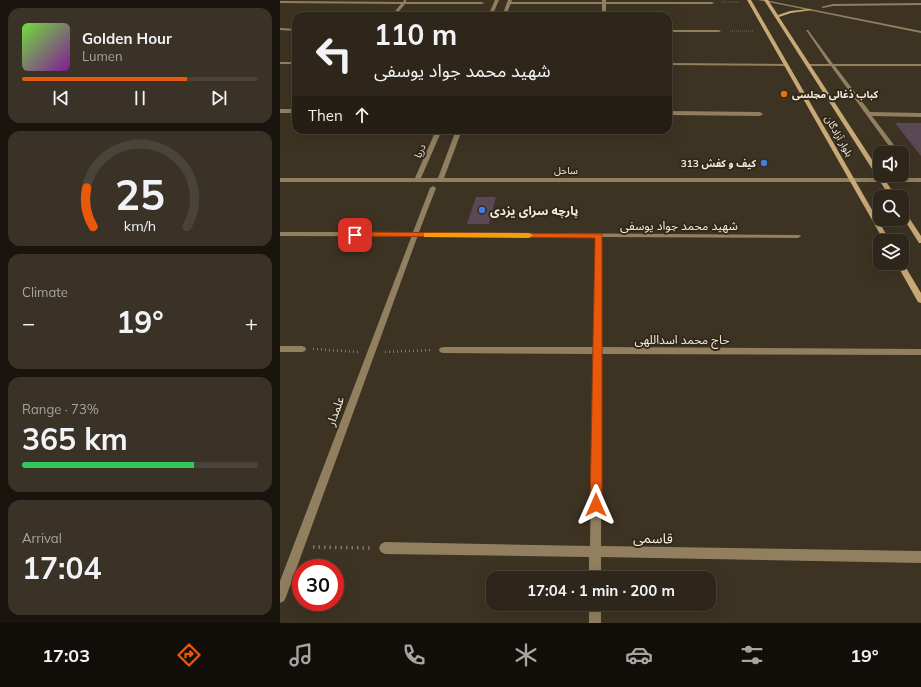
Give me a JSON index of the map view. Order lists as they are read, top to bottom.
{
  "streets": {
    "main road": ["بلوار آزادگان"],
    "street": [
      "دریا",
      "ساحل",
      "شهید محمد جواد یوسفی",
      "حاج محمد اسداللهی",
      "علمدار",
      "قاسمی"
    ]
  },
  "crossings": [
    ["بلوار آزادگان", "ساحل"],
    ["دریا", "ساحل"],
    ["شهید محمد جواد یوسفی", "علمدار"]
  ],
  "places": ["کباب ذغالی مجلسی", "کیف و کفش 313", "پارچه سرای یزدی"],
  "page": {
    "turn": ["110 m", "شهید محمد جواد یوسفی"],
    "song": ["Golden Hour", "Lumen"],
    "then": "Then",
    "tile": [
      "Climate",
      ["Range · 73%", "365 km"],
      ["Arrival", "17:04"]
    ],
    "heat": ["−", "19°", "+"],
    "limit": "30",
    "trip": "17:04 · 1 min · 200 m",
    "tabs": ["17:03", "19°"],
    "gauge": ["25", "km/h"]
  }
}
